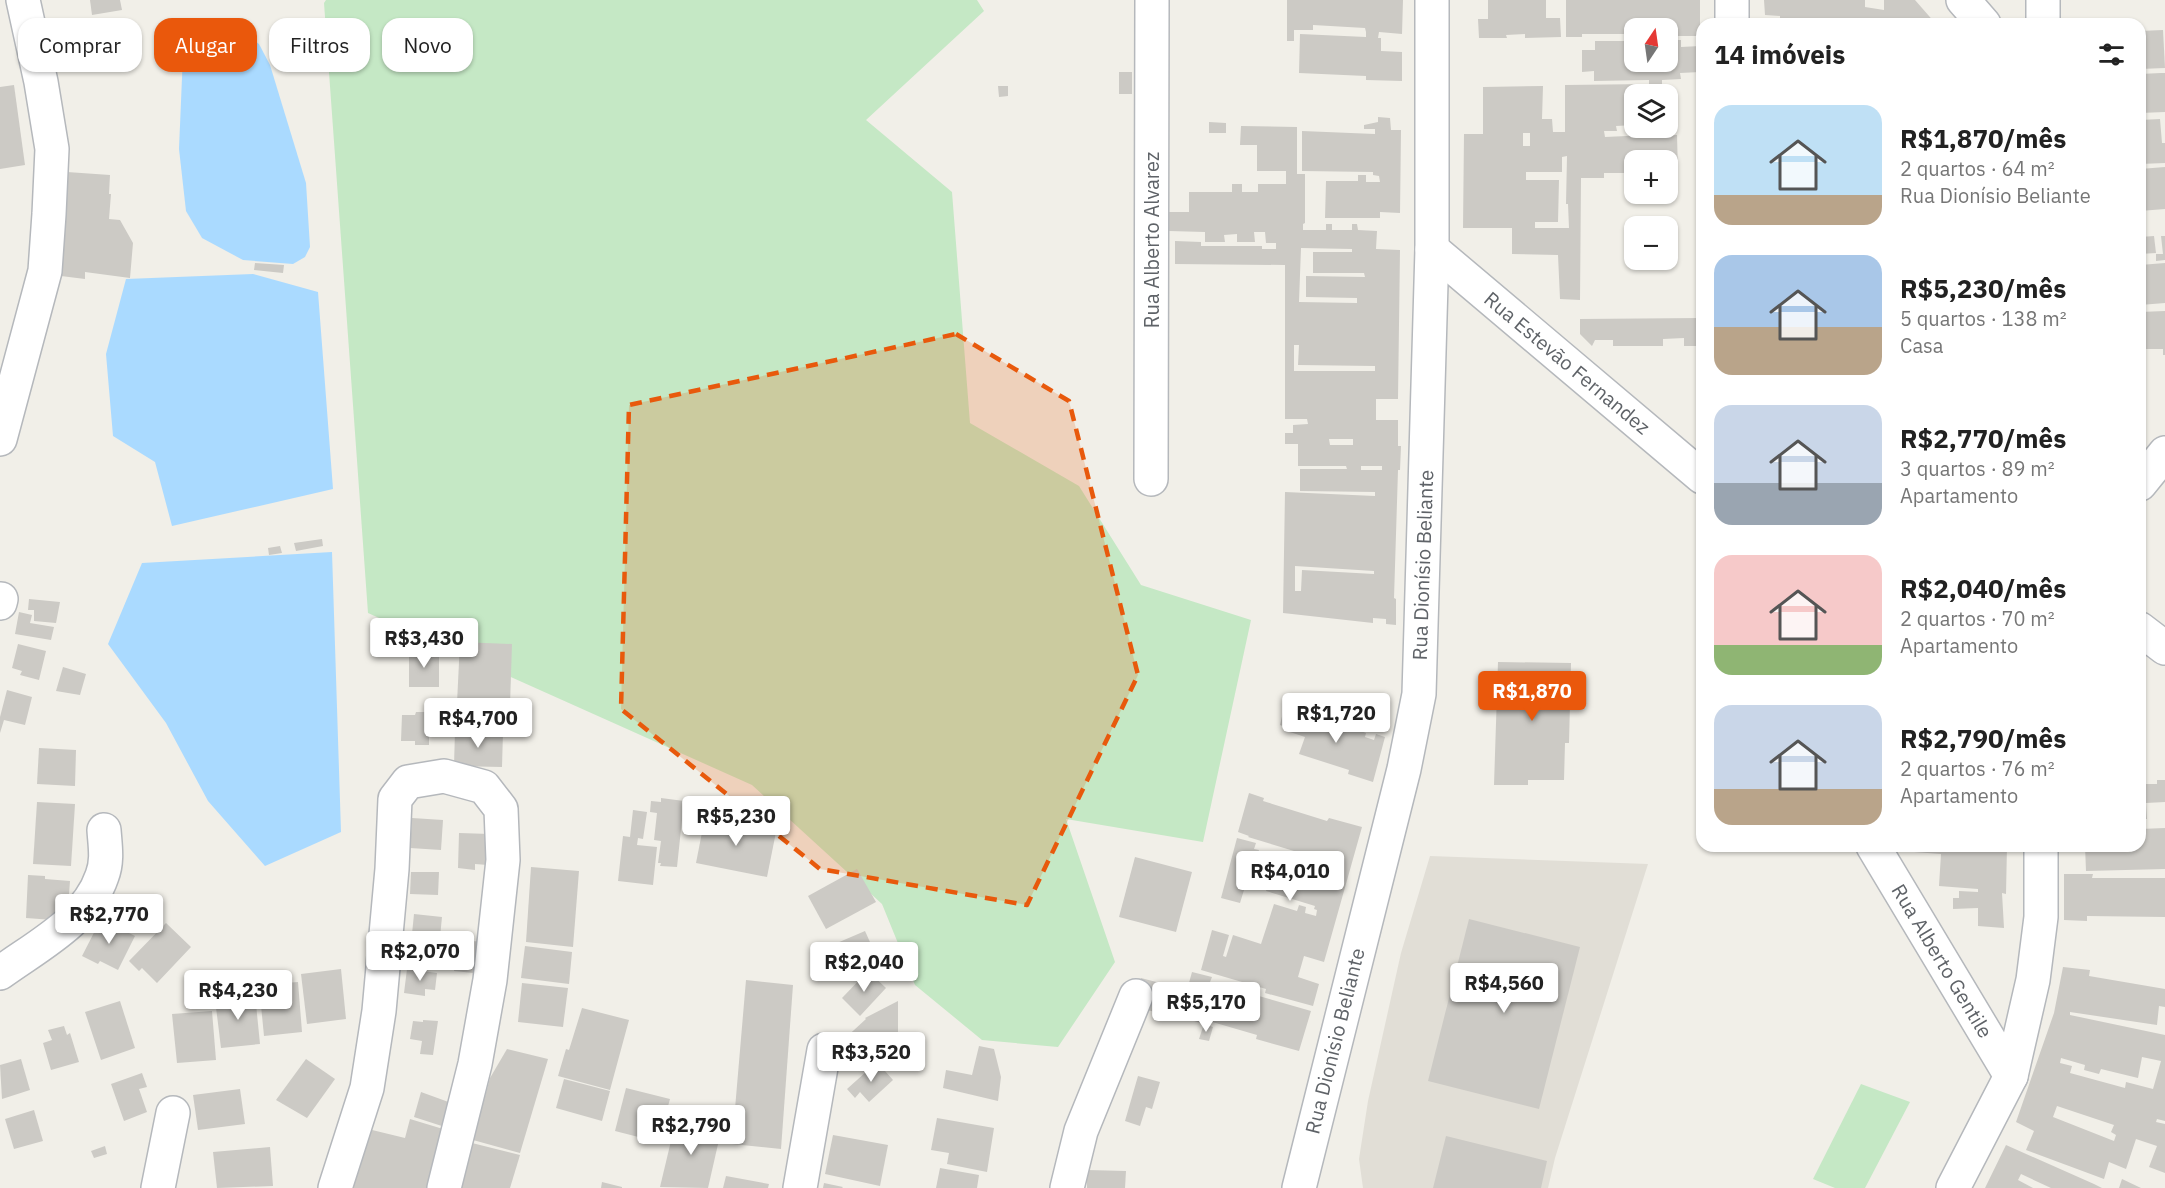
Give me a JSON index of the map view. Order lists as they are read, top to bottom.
{
  "streets": {
    "street": [
      "Rua Alberto Alvarez",
      "Rua Estevão Fernandez",
      "Rua Dionísio Beliante",
      "Rua Alberto Gentile"
    ]
  },
  "crossings": [
    ["Rua Estevão Fernandez", "Rua Dionísio Beliante"]
  ],
  "north": "top",
  "page": {
    "map_buttons": ["+", "−"],
    "chip": [
      "Comprar",
      "Alugar",
      "Filtros",
      "Novo"
    ],
    "heading": "14 imóveis",
    "list": [
      {
        "name": "R$1,870/mês",
        "note": "2 quartos · 64 m² · Rua Dionísio Beliante"
      },
      {
        "name": "R$5,230/mês",
        "note": "5 quartos · 138 m² · Casa"
      },
      {
        "name": "R$2,770/mês",
        "note": "3 quartos · 89 m² · Apartamento"
      },
      {
        "name": "R$2,040/mês",
        "note": "2 quartos · 70 m² · Apartamento"
      },
      {
        "name": "R$2,790/mês",
        "note": "2 quartos · 76 m² · Apartamento"
      }
    ],
    "price": [
      "R$3,430",
      "R$1,870",
      "R$1,720",
      "R$4,700",
      "R$5,230",
      "R$4,010",
      "R$2,770",
      "R$2,070",
      "R$2,040",
      "R$4,560",
      "R$4,230",
      "R$5,170",
      "R$3,520",
      "R$2,790"
    ]
  }
}
